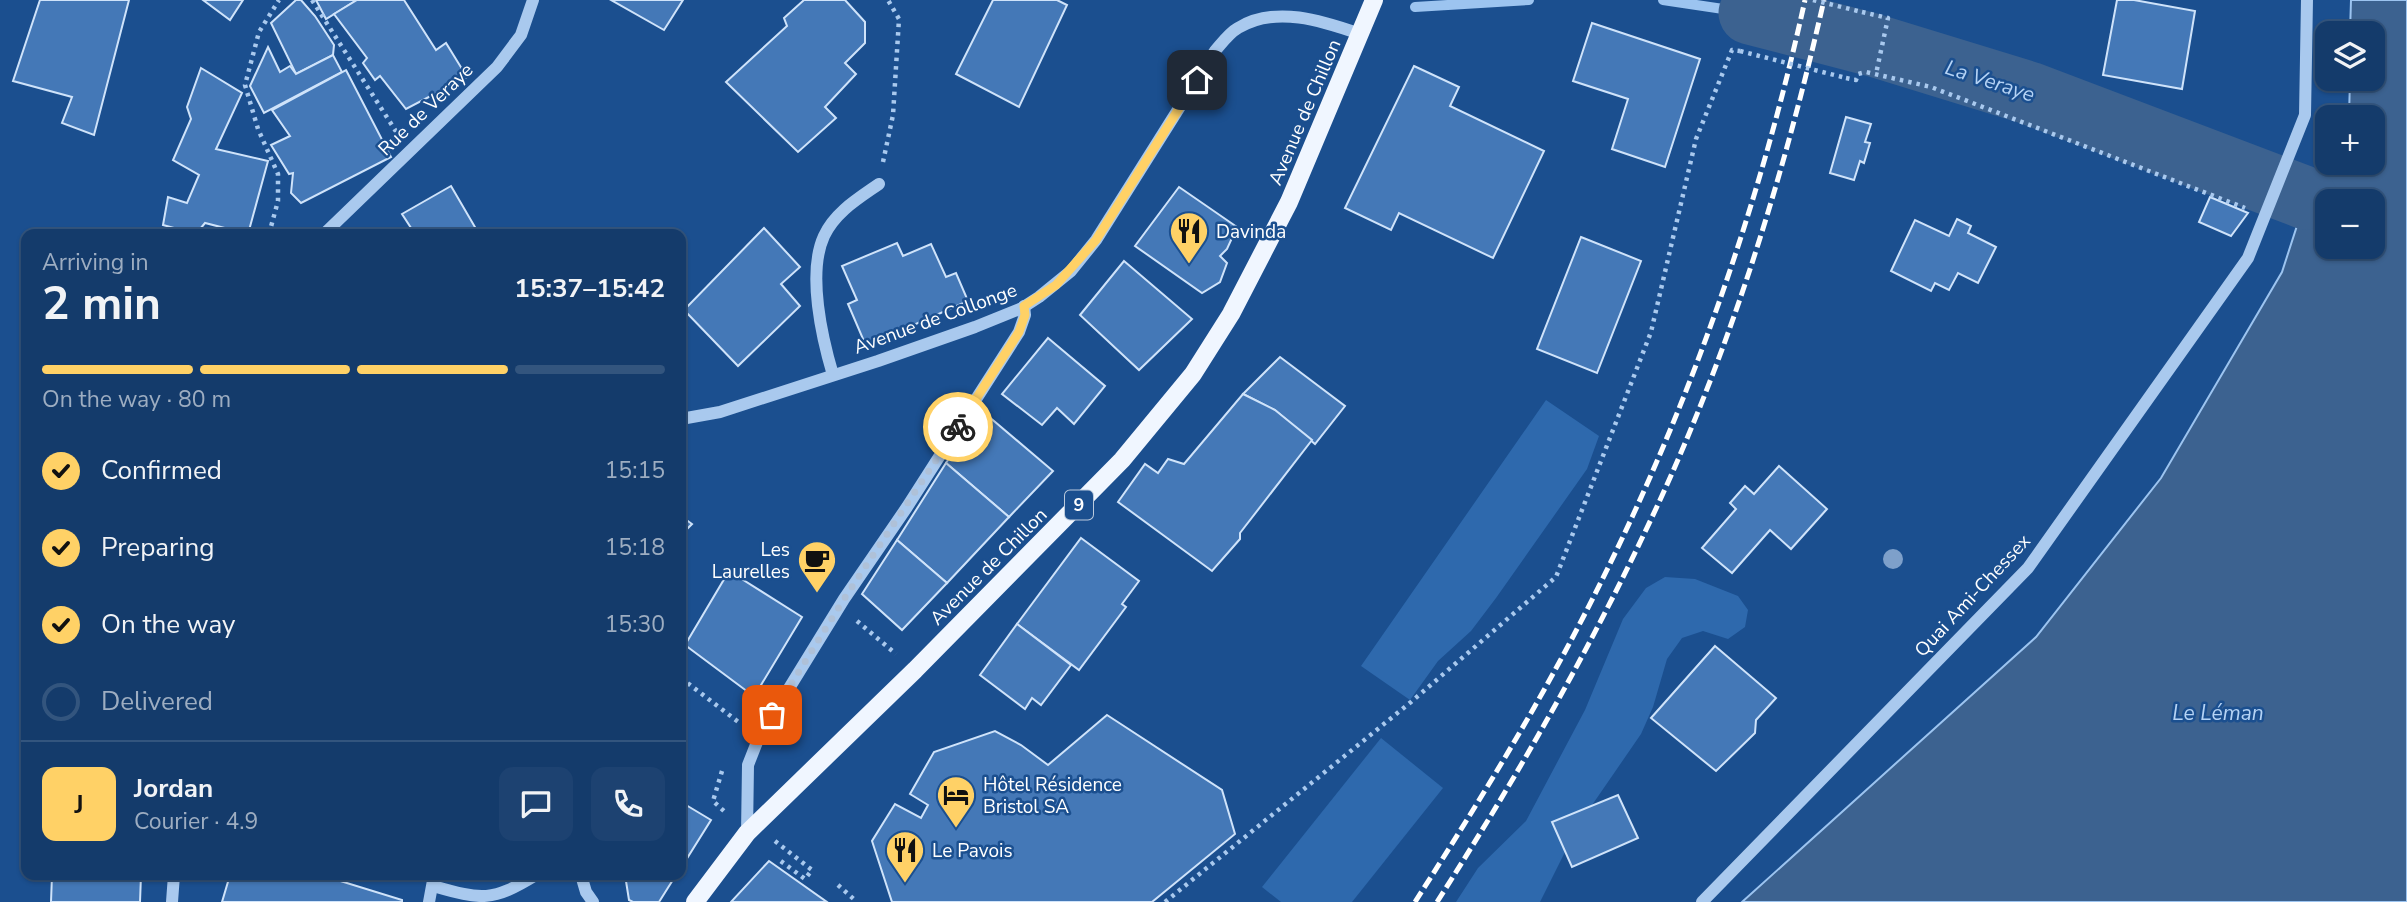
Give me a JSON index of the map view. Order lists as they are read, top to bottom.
{
  "streets": {
    "main road": ["Avenue de Chillon", "9"],
    "street": ["Rue de Veraye", "Avenue de Collonge", "Quai Ami-Chessex"]
  },
  "crossings": [
    ["Avenue de Chillon", "Avenue de Collonge"]
  ],
  "water": ["La Veraye", "Le Léman"],
  "places": {
    "restaurant": ["Davinda", "Le Pavois"],
    "cafe": ["Les Laurelles"],
    "hotel": ["Hôtel Résidence Bristol SA"]
  },
  "page": {
    "map_buttons": ["+", "−"],
    "heading": ["2 min", "Arriving in", "15:37–15:42"],
    "panel": ["Jordan", "Courier · 4.9"],
    "bar": "On the way · 80 m",
    "list": [
      ["Confirmed", "15:15"],
      ["Preparing", "15:18"],
      ["On the way", "15:30"],
      "Delivered"
    ],
    "round": "J"
  }
}
